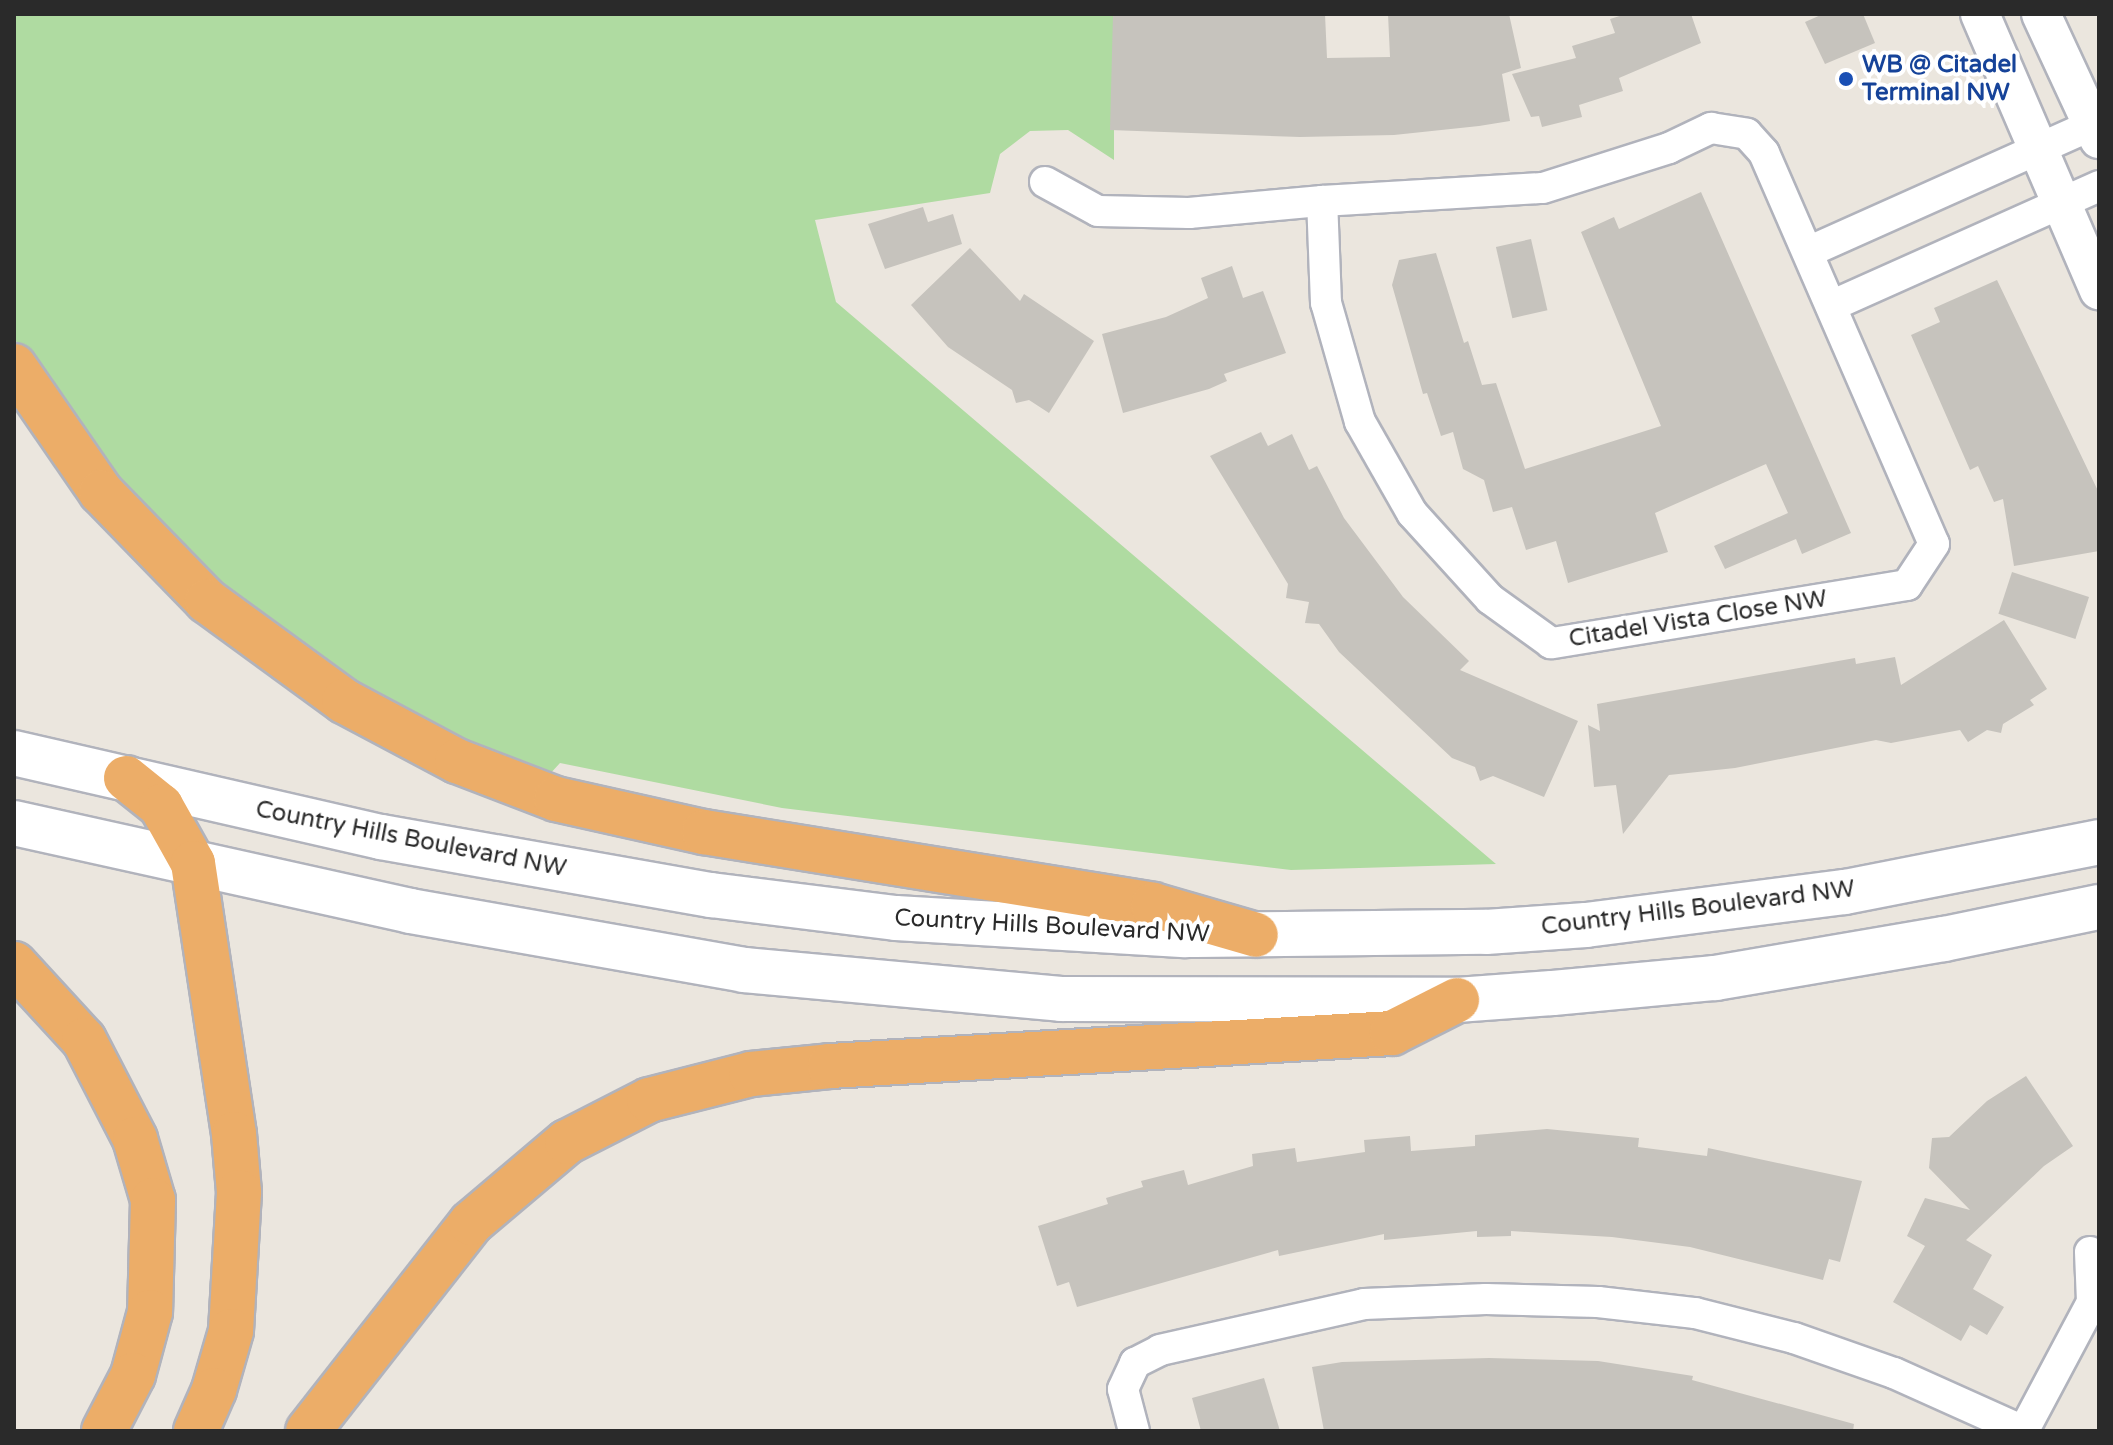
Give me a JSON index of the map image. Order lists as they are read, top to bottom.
{
  "streets": {
    "main road": ["Country Hills Boulevard NW"],
    "street": ["Citadel Vista Close NW"]
  },
  "places": ["WB @ Citadel Terminal NW"]
}
